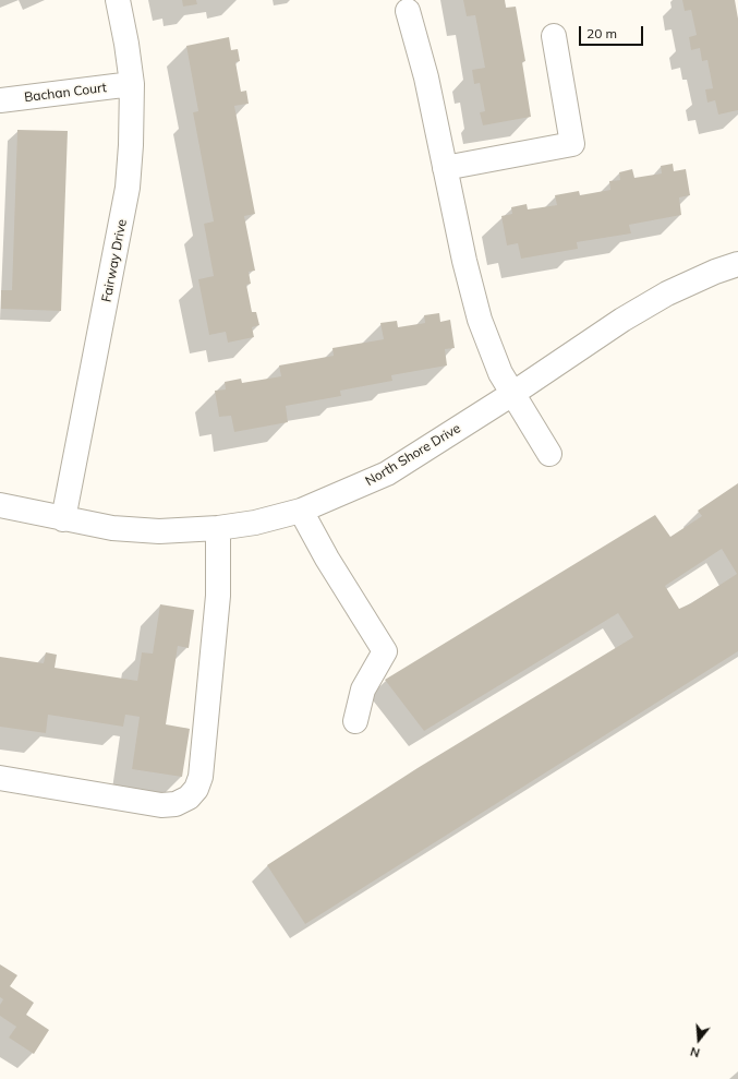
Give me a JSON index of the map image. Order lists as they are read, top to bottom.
{
  "streets": {
    "street": ["Bachan Court", "Fairway Drive", "North Shore Drive"]
  },
  "crossings": [
    ["Bachan Court", "Fairway Drive"],
    ["Fairway Drive", "North Shore Drive"]
  ],
  "scale_bar": "20 m",
  "north": "bottom"
}
